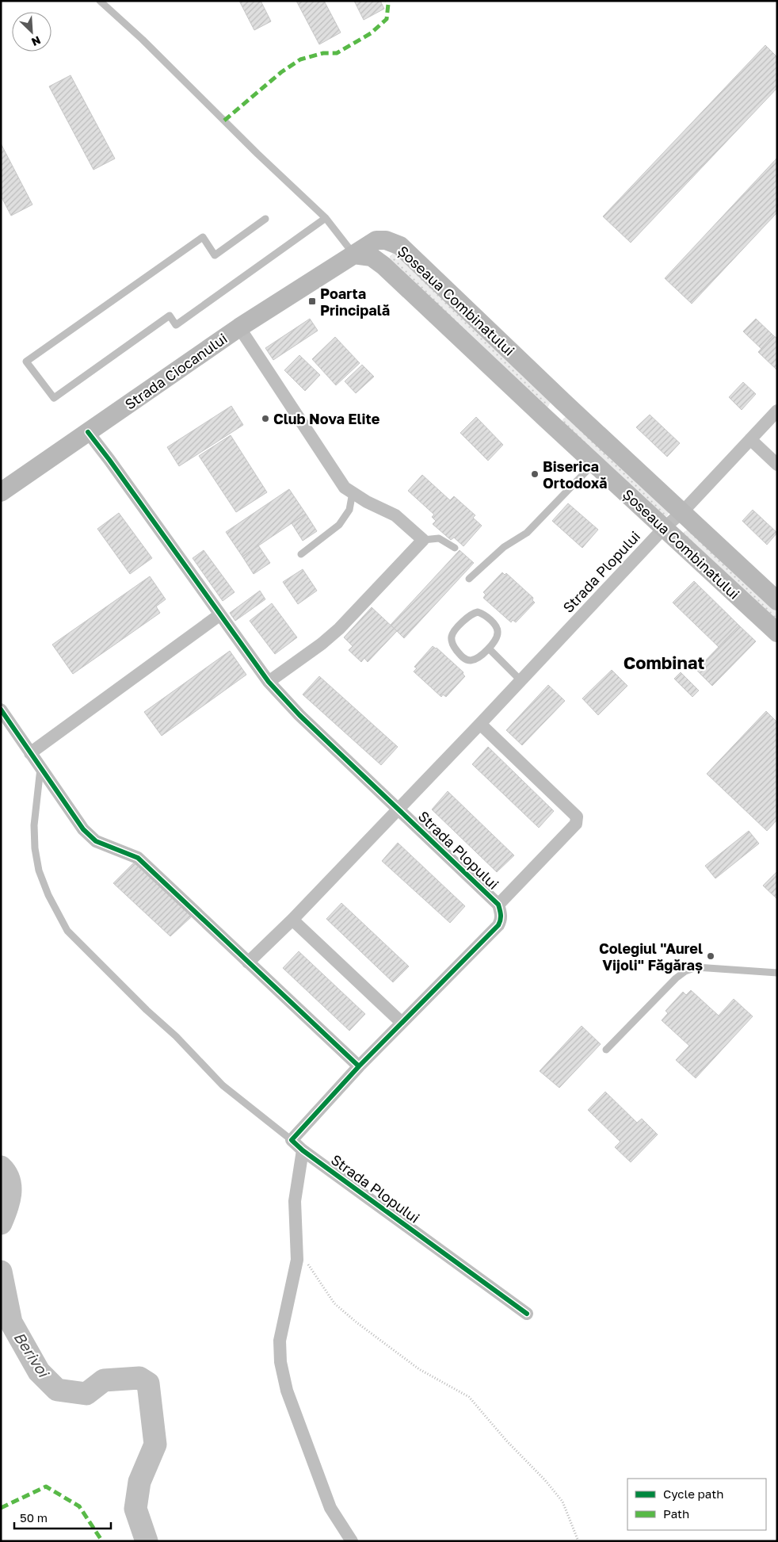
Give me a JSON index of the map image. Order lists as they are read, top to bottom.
{
  "streets": {
    "main road": ["Șoseaua Combinatului", "Strada Ciocanului"],
    "street": ["Strada Plopului"]
  },
  "crossings": [
    ["Șoseaua Combinatului", "Strada Ciocanului"],
    ["Șoseaua Combinatului", "Strada Plopului"]
  ],
  "districts": ["Combinat"],
  "water": ["Berivoi"],
  "places": {
    "transit": ["Poarta Principală"],
    "other": ["Club Nova Elite", "Biserica Ortodoxă", "Colegiul \"Aurel Vijoli\" Făgăraș"]
  },
  "legend": ["Cycle path", "Path"],
  "scale_bar": "50 m",
  "north": "bottom right"
}
